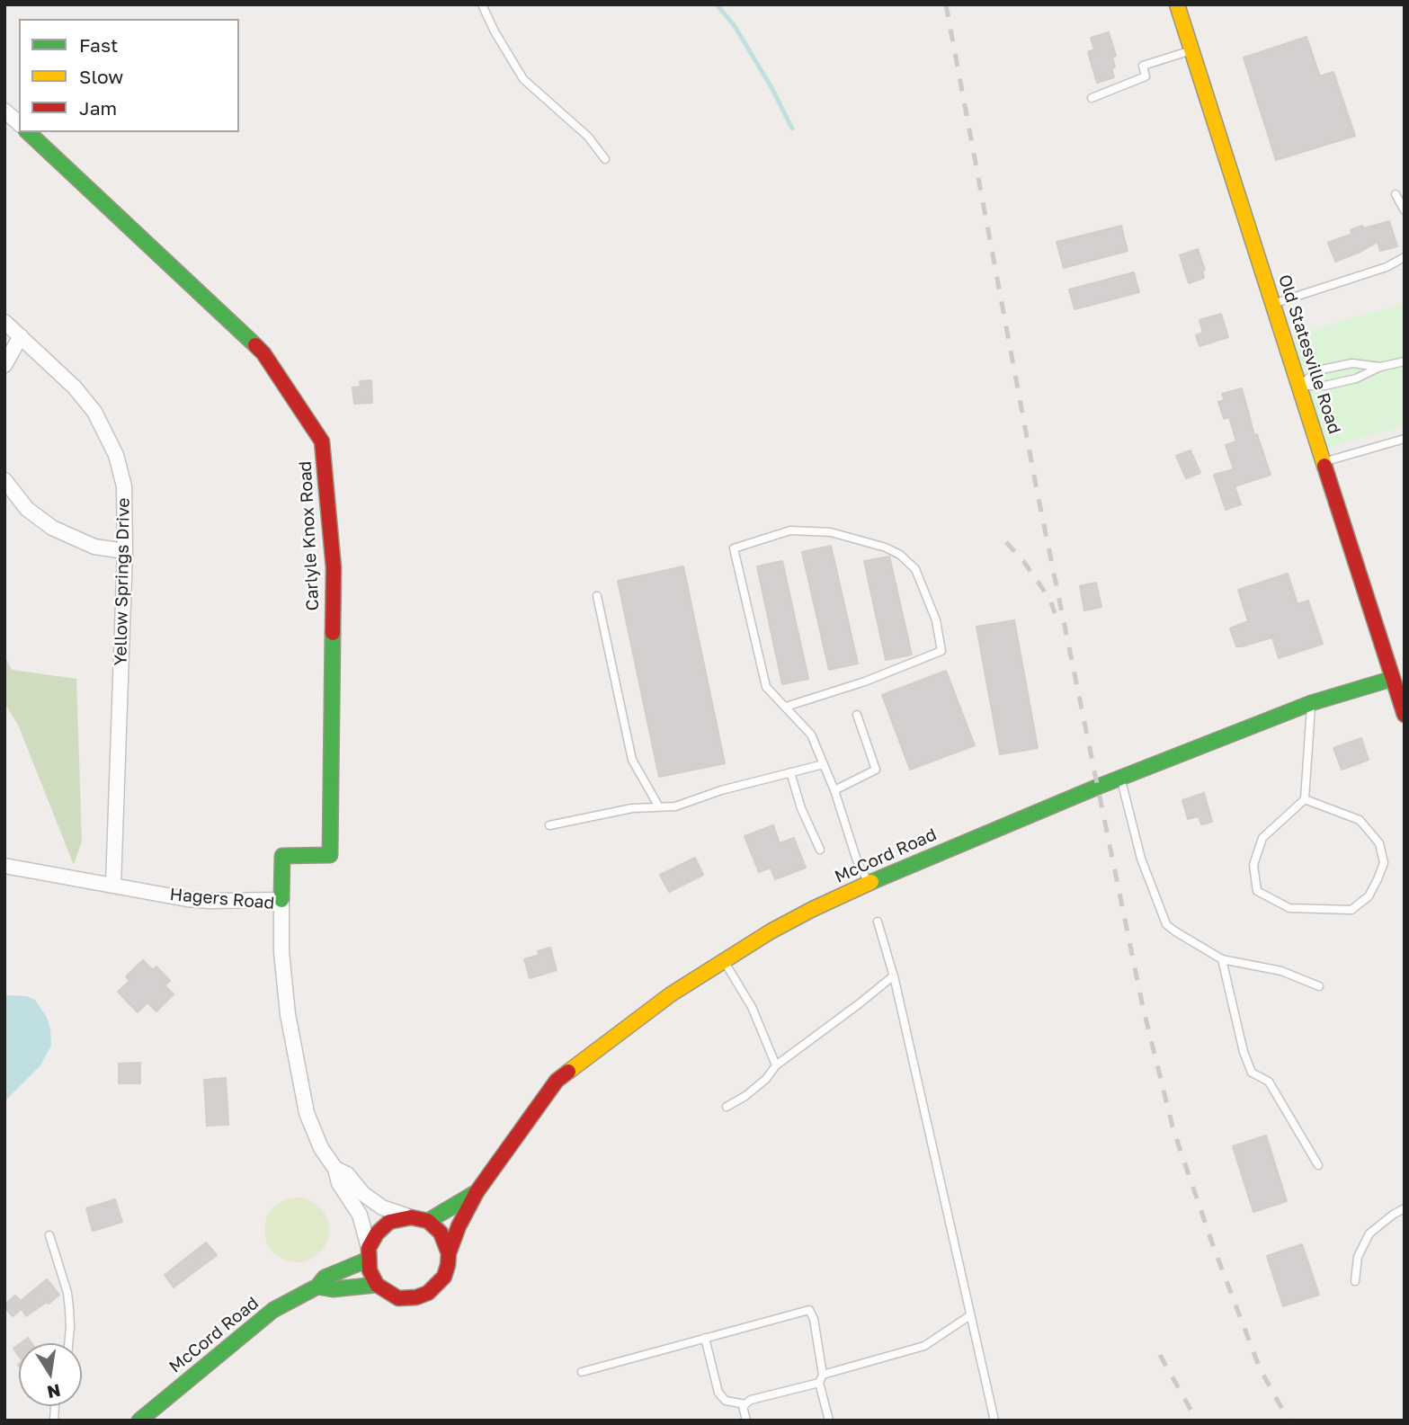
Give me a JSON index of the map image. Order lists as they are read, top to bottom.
{
  "streets": {
    "street": [
      "Old Statesville Road",
      "Carlyle Knox Road",
      "Yellow Springs Drive",
      "McCord Road",
      "Hagers Road"
    ]
  },
  "crossings": [
    ["Old Statesville Road", "McCord Road"],
    ["Carlyle Knox Road", "Hagers Road"],
    ["Yellow Springs Drive", "Hagers Road"],
    ["McCord Road", "Hagers Road"]
  ],
  "legend": ["Fast", "Slow", "Jam"],
  "north": "bottom"
}
